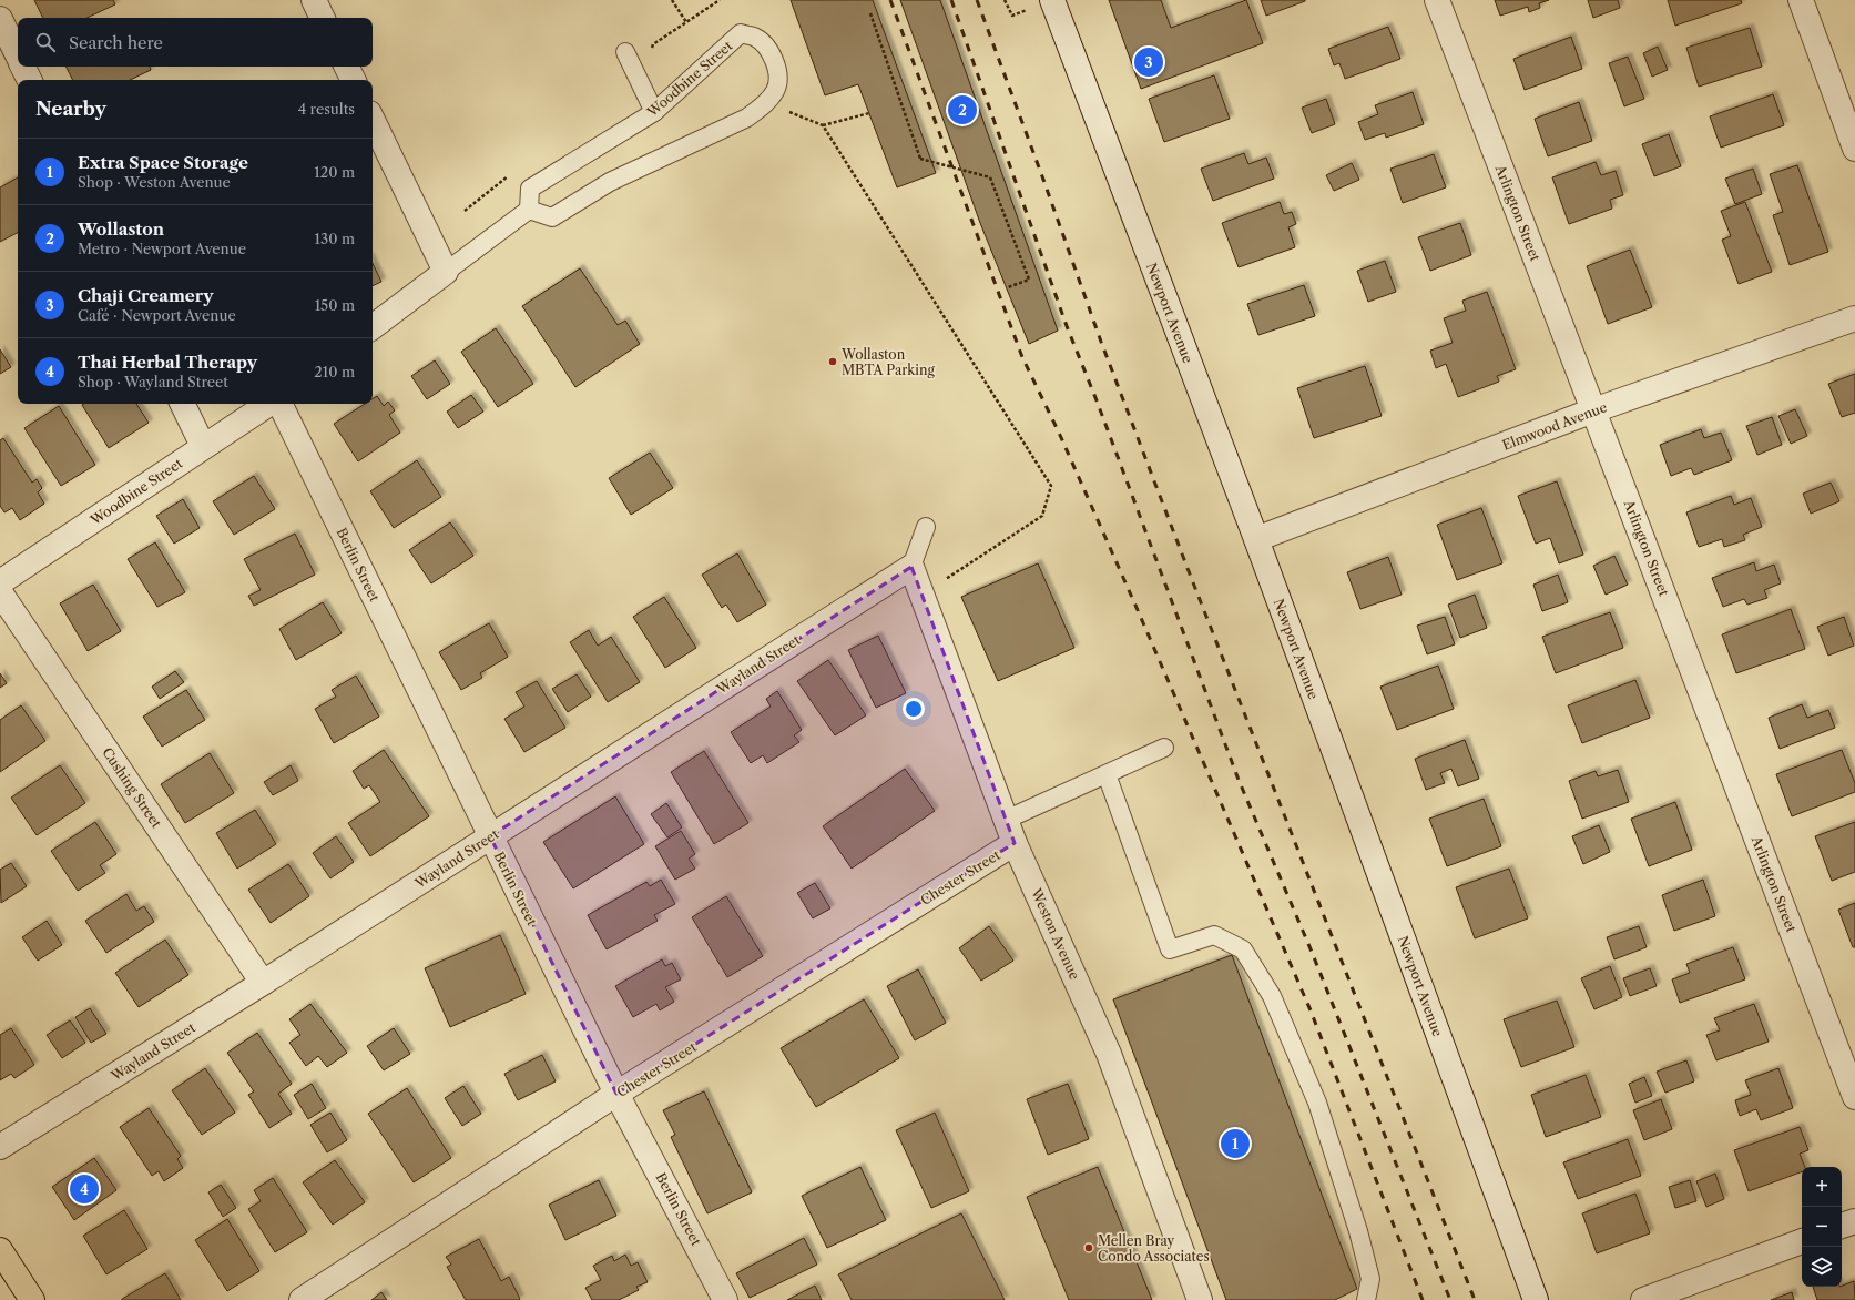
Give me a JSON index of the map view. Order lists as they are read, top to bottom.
{
  "streets": {
    "street": [
      "Woodbine Street",
      "Arlington Street",
      "Newport Avenue",
      "Elmwood Avenue",
      "Berlin Street",
      "Wayland Street",
      "Cushing Street",
      "Chester Street",
      "Weston Avenue"
    ]
  },
  "crossings": [
    ["Arlington Street", "Elmwood Avenue"],
    ["Newport Avenue", "Elmwood Avenue"],
    ["Berlin Street", "Wayland Street"],
    ["Berlin Street", "Chester Street"],
    ["Wayland Street", "Cushing Street"],
    ["Wayland Street", "Weston Avenue"],
    ["Chester Street", "Weston Avenue"]
  ],
  "places": ["Wollaston MBTA Parking", "Mellen Bray Condo Associates"],
  "page": {
    "search": "Search here",
    "pins": [
      "3",
      "2",
      "1",
      "4"
    ],
    "heading": ["Nearby", "4 results"],
    "list": [
      {
        "mark": "1",
        "name": "Extra Space Storage",
        "note": "Shop · Weston Avenue",
        "value": "120 m"
      },
      {
        "mark": "2",
        "name": "Wollaston",
        "note": "Metro · Newport Avenue",
        "value": "130 m"
      },
      {
        "mark": "3",
        "name": "Chaji Creamery",
        "note": "Café · Newport Avenue",
        "value": "150 m"
      },
      {
        "mark": "4",
        "name": "Thai Herbal Therapy",
        "note": "Shop · Wayland Street",
        "value": "210 m"
      }
    ],
    "map_buttons": ["+", "−"]
  }
}
